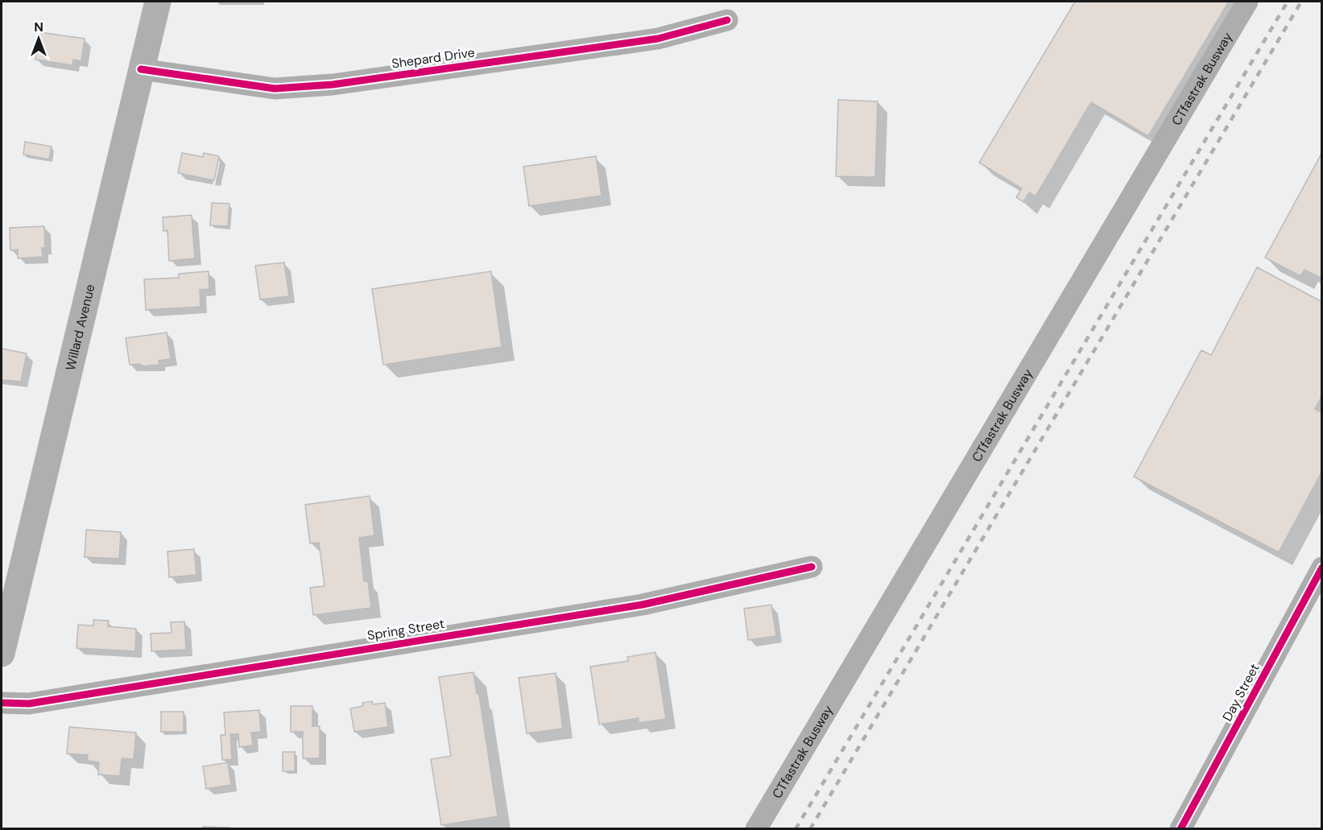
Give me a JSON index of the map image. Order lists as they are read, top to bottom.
{
  "streets": {
    "main road": ["Willard Avenue"],
    "street": [
      "Shepard Drive",
      "CTfastrak Busway",
      "Spring Street",
      "Day Street"
    ]
  },
  "crossings": [
    ["Shepard Drive", "Willard Avenue"]
  ],
  "north": "top"
}
